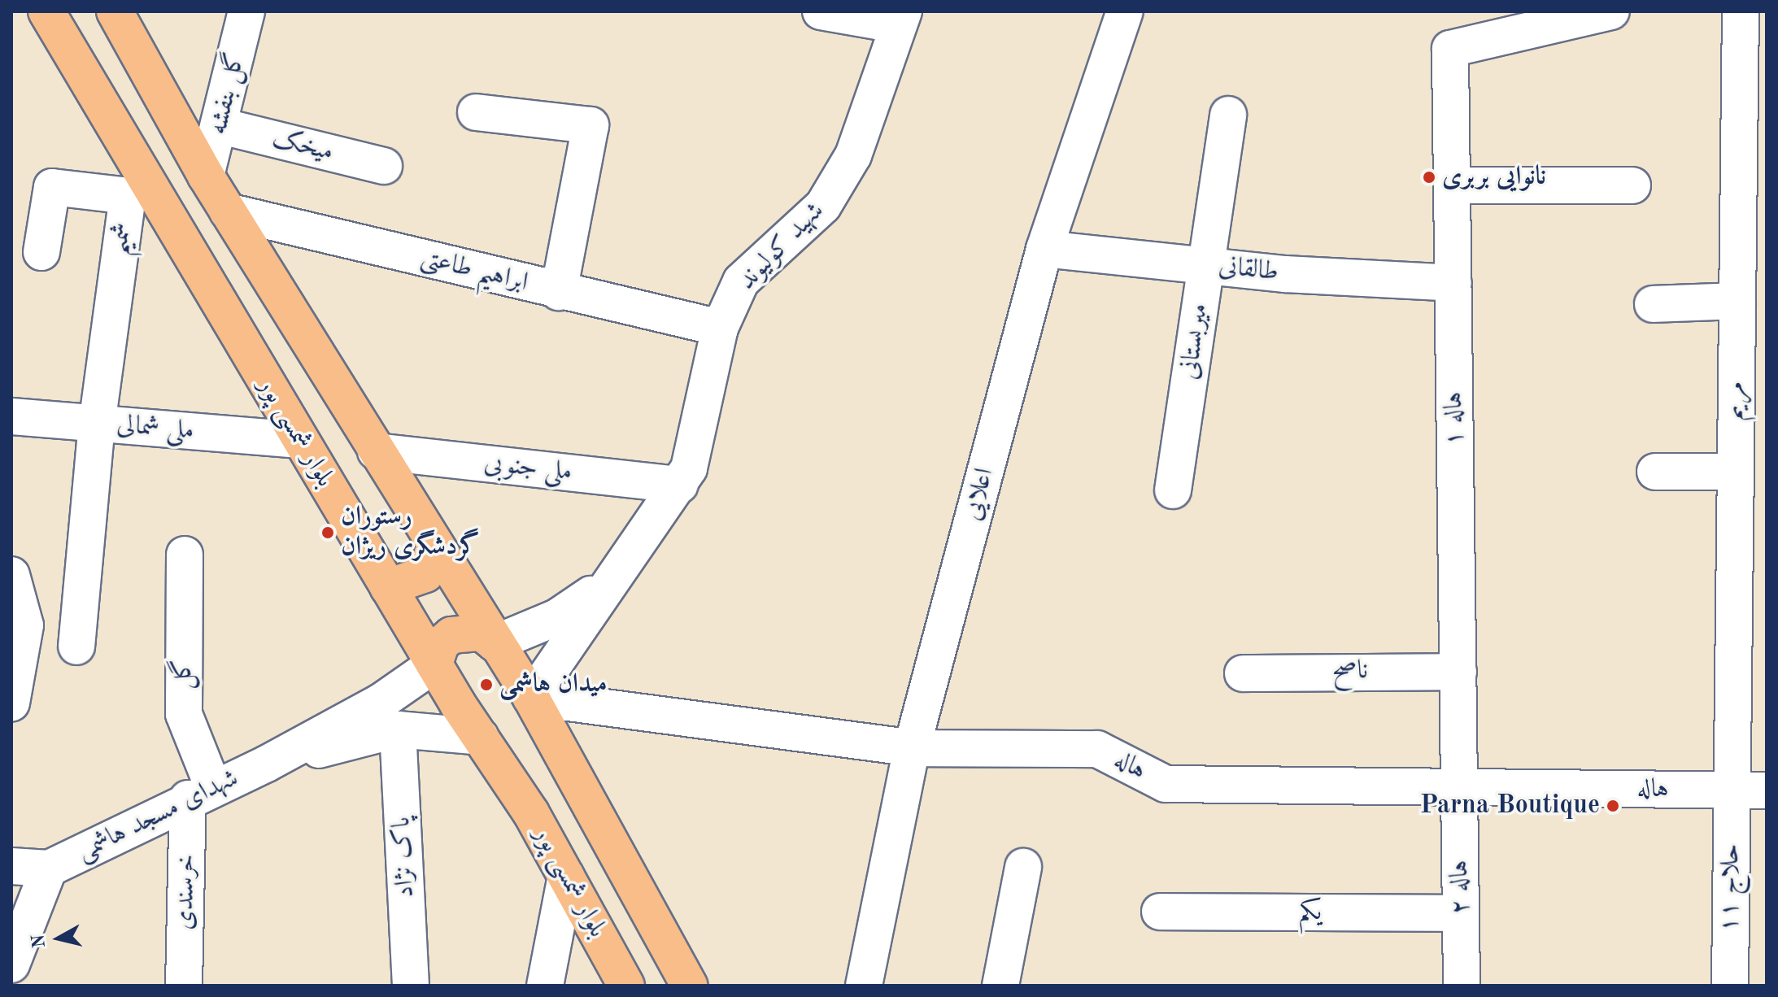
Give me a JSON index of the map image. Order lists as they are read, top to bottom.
{
  "streets": {
    "main road": ["بلوار شمسی پور"],
    "street": [
      "گل بنفشه",
      "میخک",
      "شمیم",
      "شهید کولیوند",
      "طالقانی",
      "ابراهیم طاعتی",
      "میربستانی",
      "مریم",
      "هاله ۱",
      "ملی شمالی",
      "ملی جنوبی",
      "اعلایی",
      "ناصح",
      "گل",
      "هاله",
      "شهدای مسجد هاشمی",
      "پاک نژاد",
      "هاله ۲",
      "حلاج ۱۱",
      "خرسندی",
      "یکم"
    ]
  },
  "crossings": [
    ["گل بنفشه", "میخک"],
    ["شمیم", "ملی شمالی"],
    ["شهید کولیوند", "ابراهیم طاعتی"],
    ["شهید کولیوند", "ملی جنوبی"],
    ["شهید کولیوند", "هاله"],
    ["طالقانی", "میربستانی"],
    ["طالقانی", "هاله ۱"],
    ["طالقانی", "اعلایی"],
    ["مریم", "هاله"],
    ["مریم", "حلاج ۱۱"],
    ["هاله ۱", "ناصح"],
    ["هاله ۱", "هاله"],
    ["هاله ۱", "هاله ۲"],
    ["ملی شمالی", "بلوار شمسی پور"],
    ["اعلایی", "هاله"],
    ["گل", "شهدای مسجد هاشمی"],
    ["گل", "خرسندی"],
    ["هاله", "هاله ۲"],
    ["هاله", "حلاج ۱۱"],
    ["شهدای مسجد هاشمی", "خرسندی"],
    ["هاله ۲", "یکم"]
  ],
  "places": [
    "نانوایی بربری",
    "رستوران گردشگری ریژان",
    "میدان هاشمی",
    "Parna Boutique"
  ],
  "north": "left"
}
